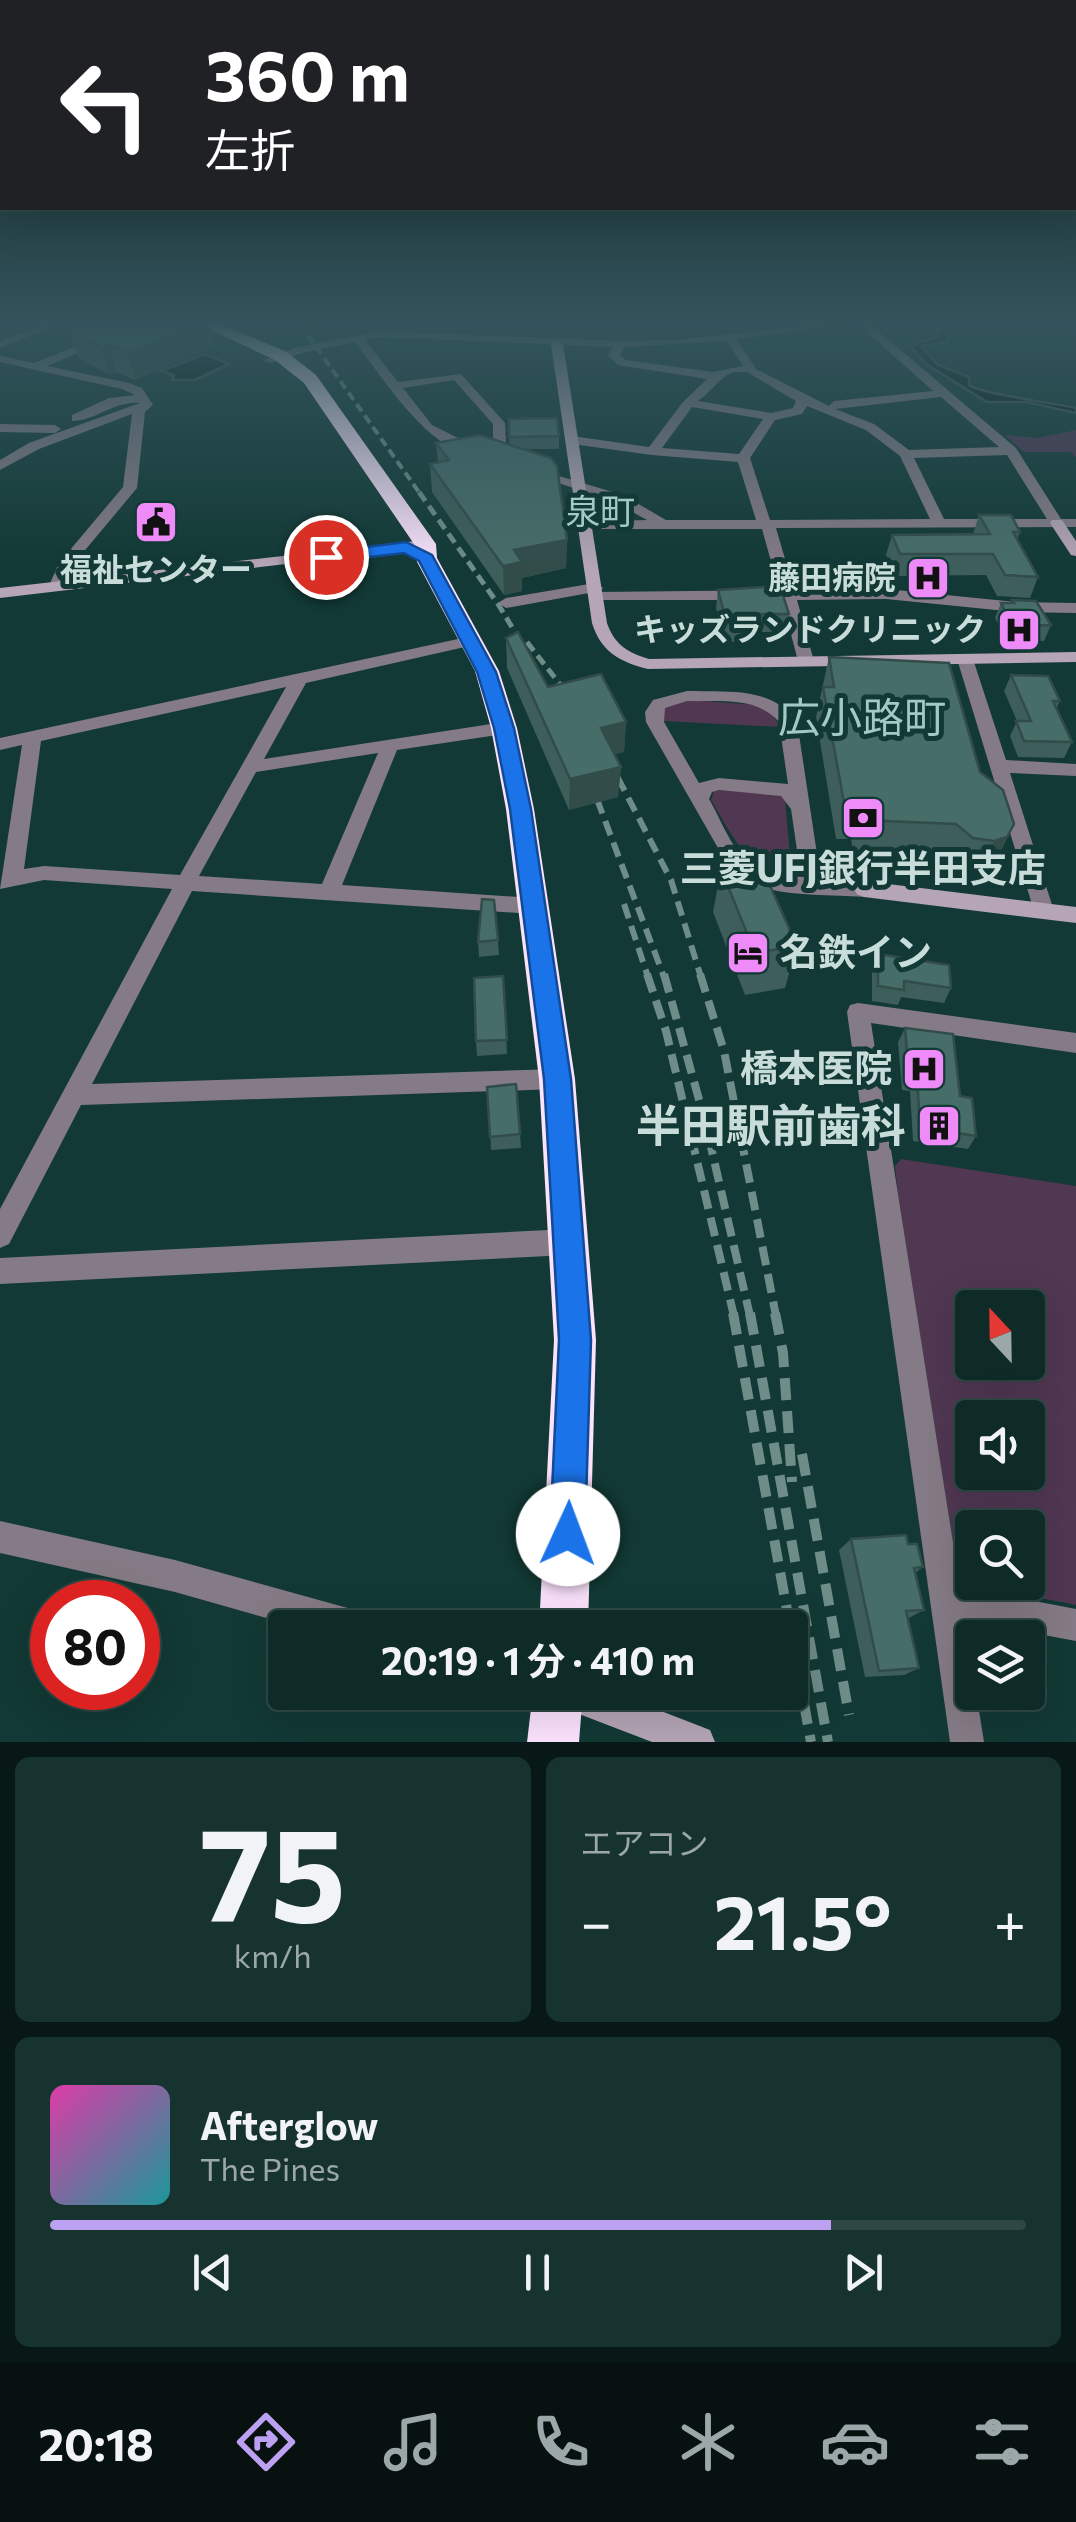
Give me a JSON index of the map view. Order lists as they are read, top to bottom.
{
  "districts": ["泉町", "広小路町"],
  "places": {
    "public building": ["福祉センター"],
    "hospital": ["藤田病院", "キッズランドクリニック", "橋本医院"],
    "bank": ["三菱UFJ銀行半田支店"],
    "hotel": ["名鉄イン"],
    "building": ["半田駅前歯科"]
  },
  "north": "top",
  "page": {
    "turn": ["360 m", "左折"],
    "limit": "80",
    "trip": "20:19 · 1 分 · 410 m",
    "tile": [
      ["75", "km/h"],
      "エアコン"
    ],
    "heat": ["−", "21.5°", "+"],
    "song": ["Afterglow", "The Pines"],
    "tabs": "20:18"
  }
}
